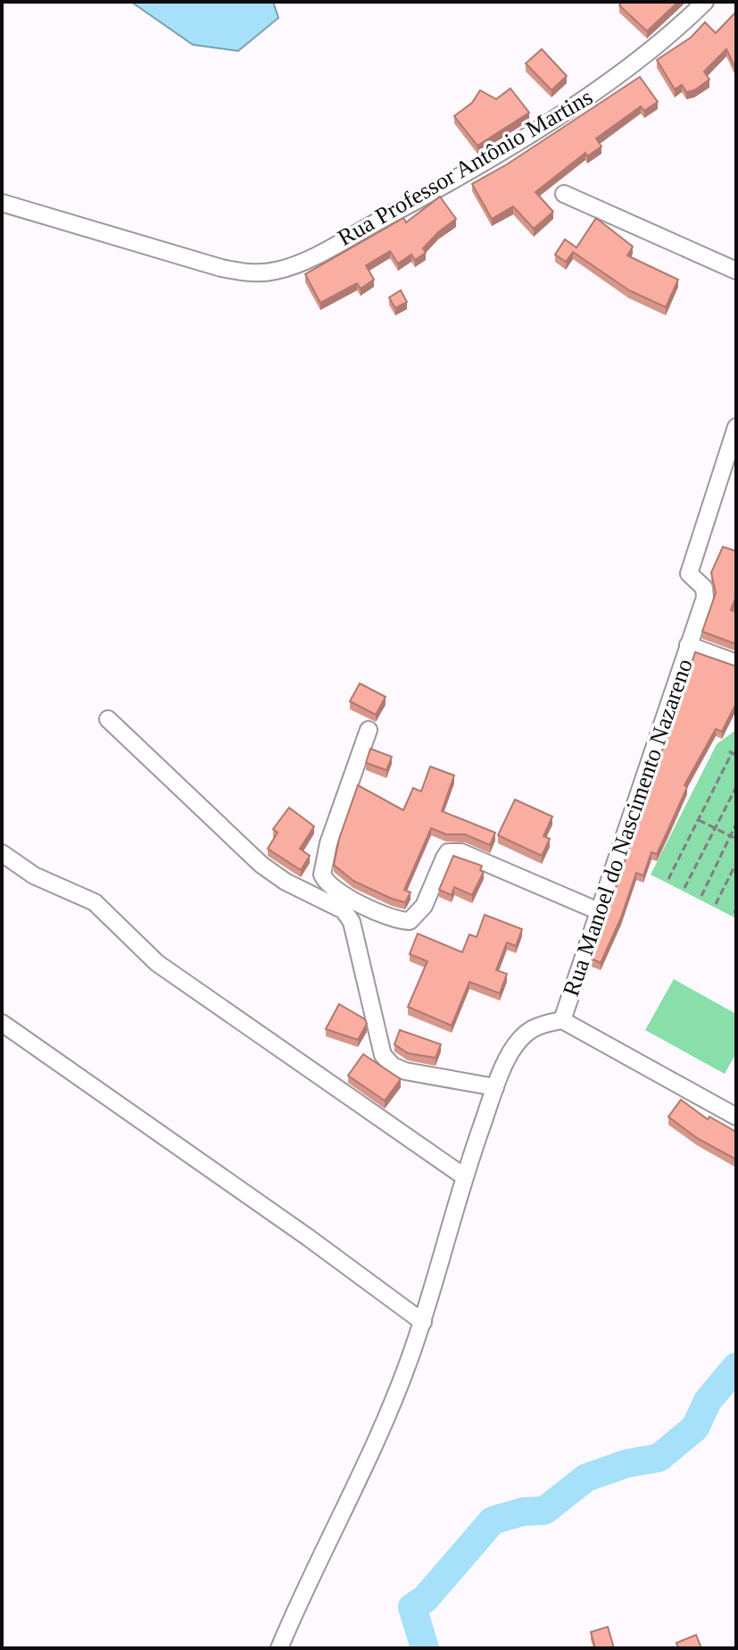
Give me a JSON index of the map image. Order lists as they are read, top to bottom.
{
  "streets": {
    "street": ["Rua Professor Antônio Martins", "Rua Manoel do Nascimento Nazareno"]
  }
}
